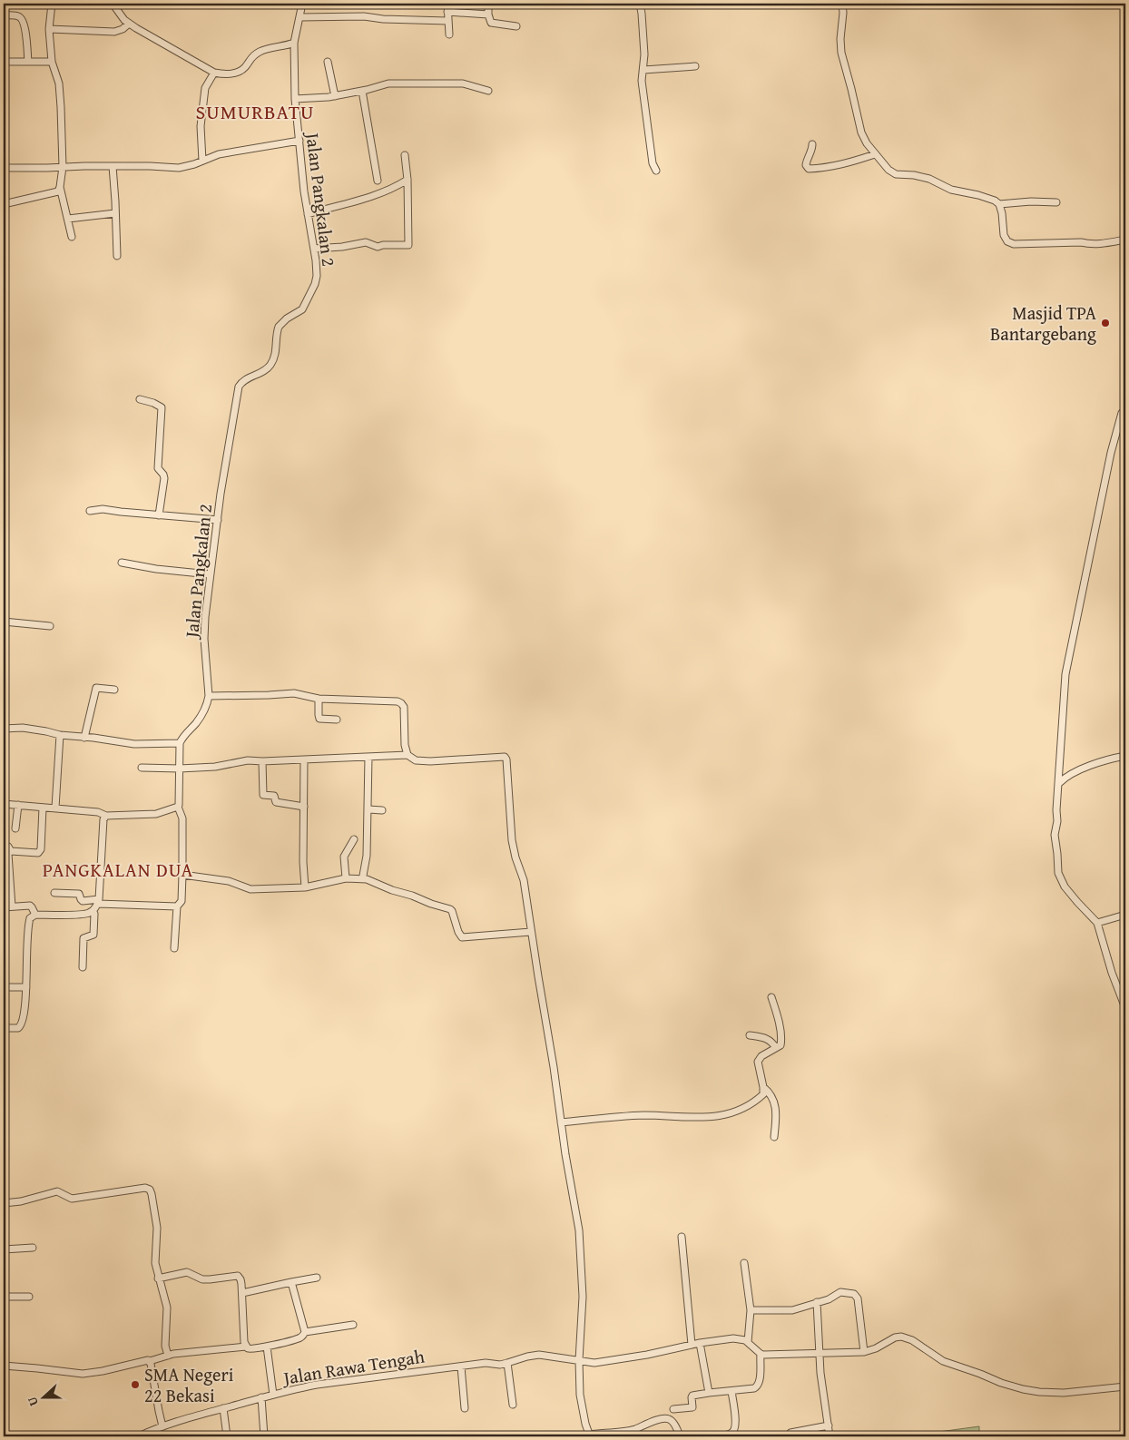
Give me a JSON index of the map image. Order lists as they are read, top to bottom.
{
  "streets": {
    "street": ["Jalan Pangkalan 2", "Jalan Rawa Tengah"]
  },
  "districts": ["SUMURBATU", "PANGKALAN DUA"],
  "places": ["Masjid TPA Bantargebang", "SMA Negeri 22 Bekasi"],
  "north": "left"
}
